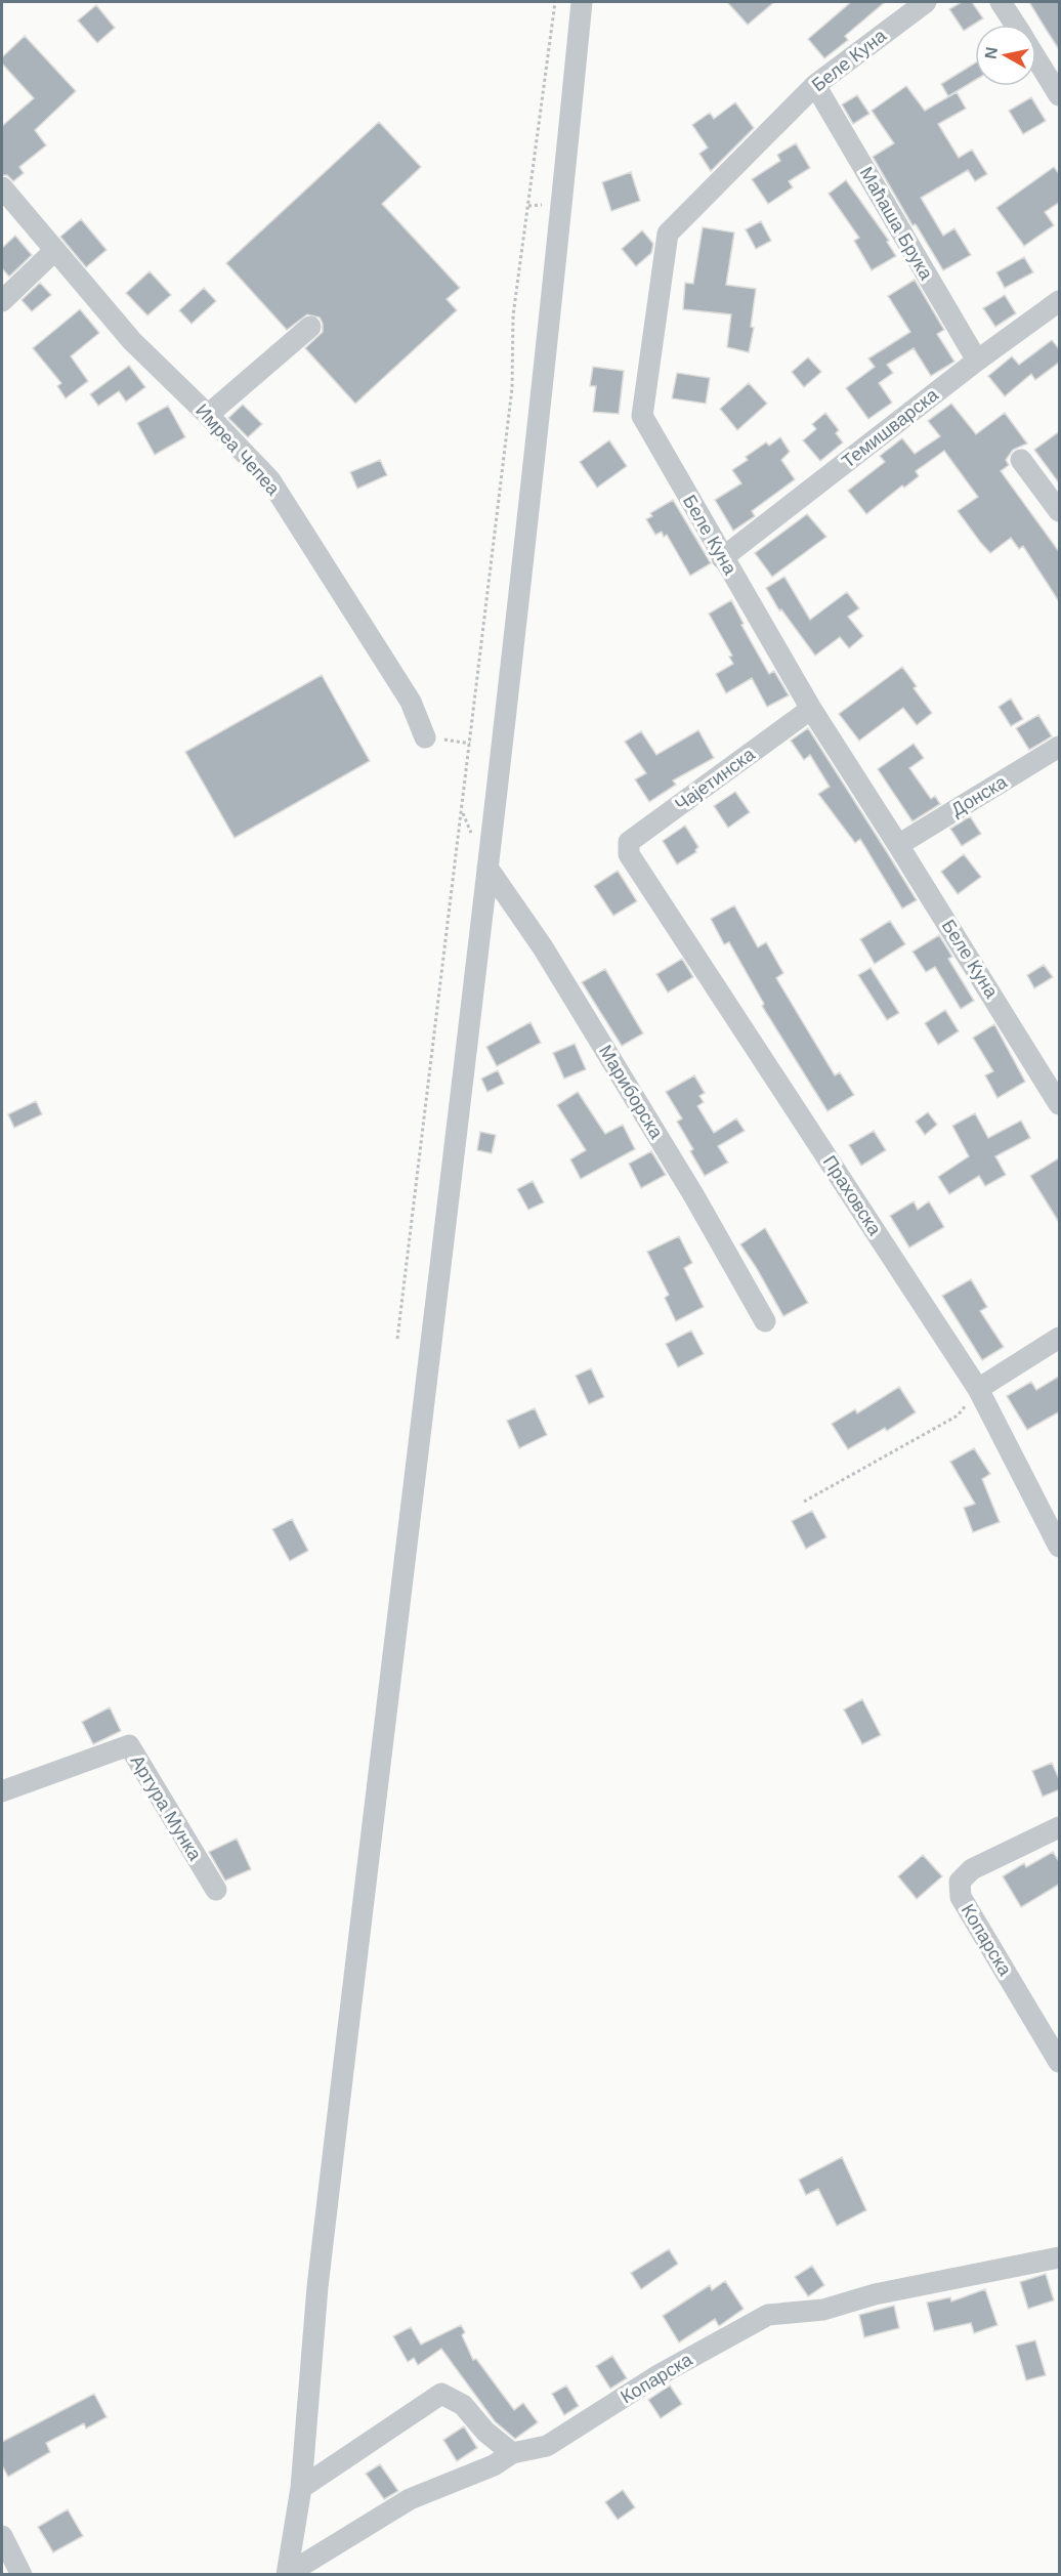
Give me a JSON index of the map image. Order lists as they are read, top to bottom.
{
  "streets": {
    "street": [
      "Беле Куна",
      "Маћаша Брука",
      "Темишварска",
      "Имреа Чепеа",
      "Чајетинска",
      "Донска",
      "Мариборска",
      "Праховска",
      "Артура Мунка",
      "Копарска"
    ]
  },
  "crossings": [
    ["Беле Куна", "Маћаша Брука"],
    ["Беле Куна", "Темишварска"],
    ["Беле Куна", "Чајетинска"],
    ["Беле Куна", "Донска"],
    ["Маћаша Брука", "Темишварска"],
    ["Чајетинска", "Праховска"]
  ],
  "north": "left"
}
